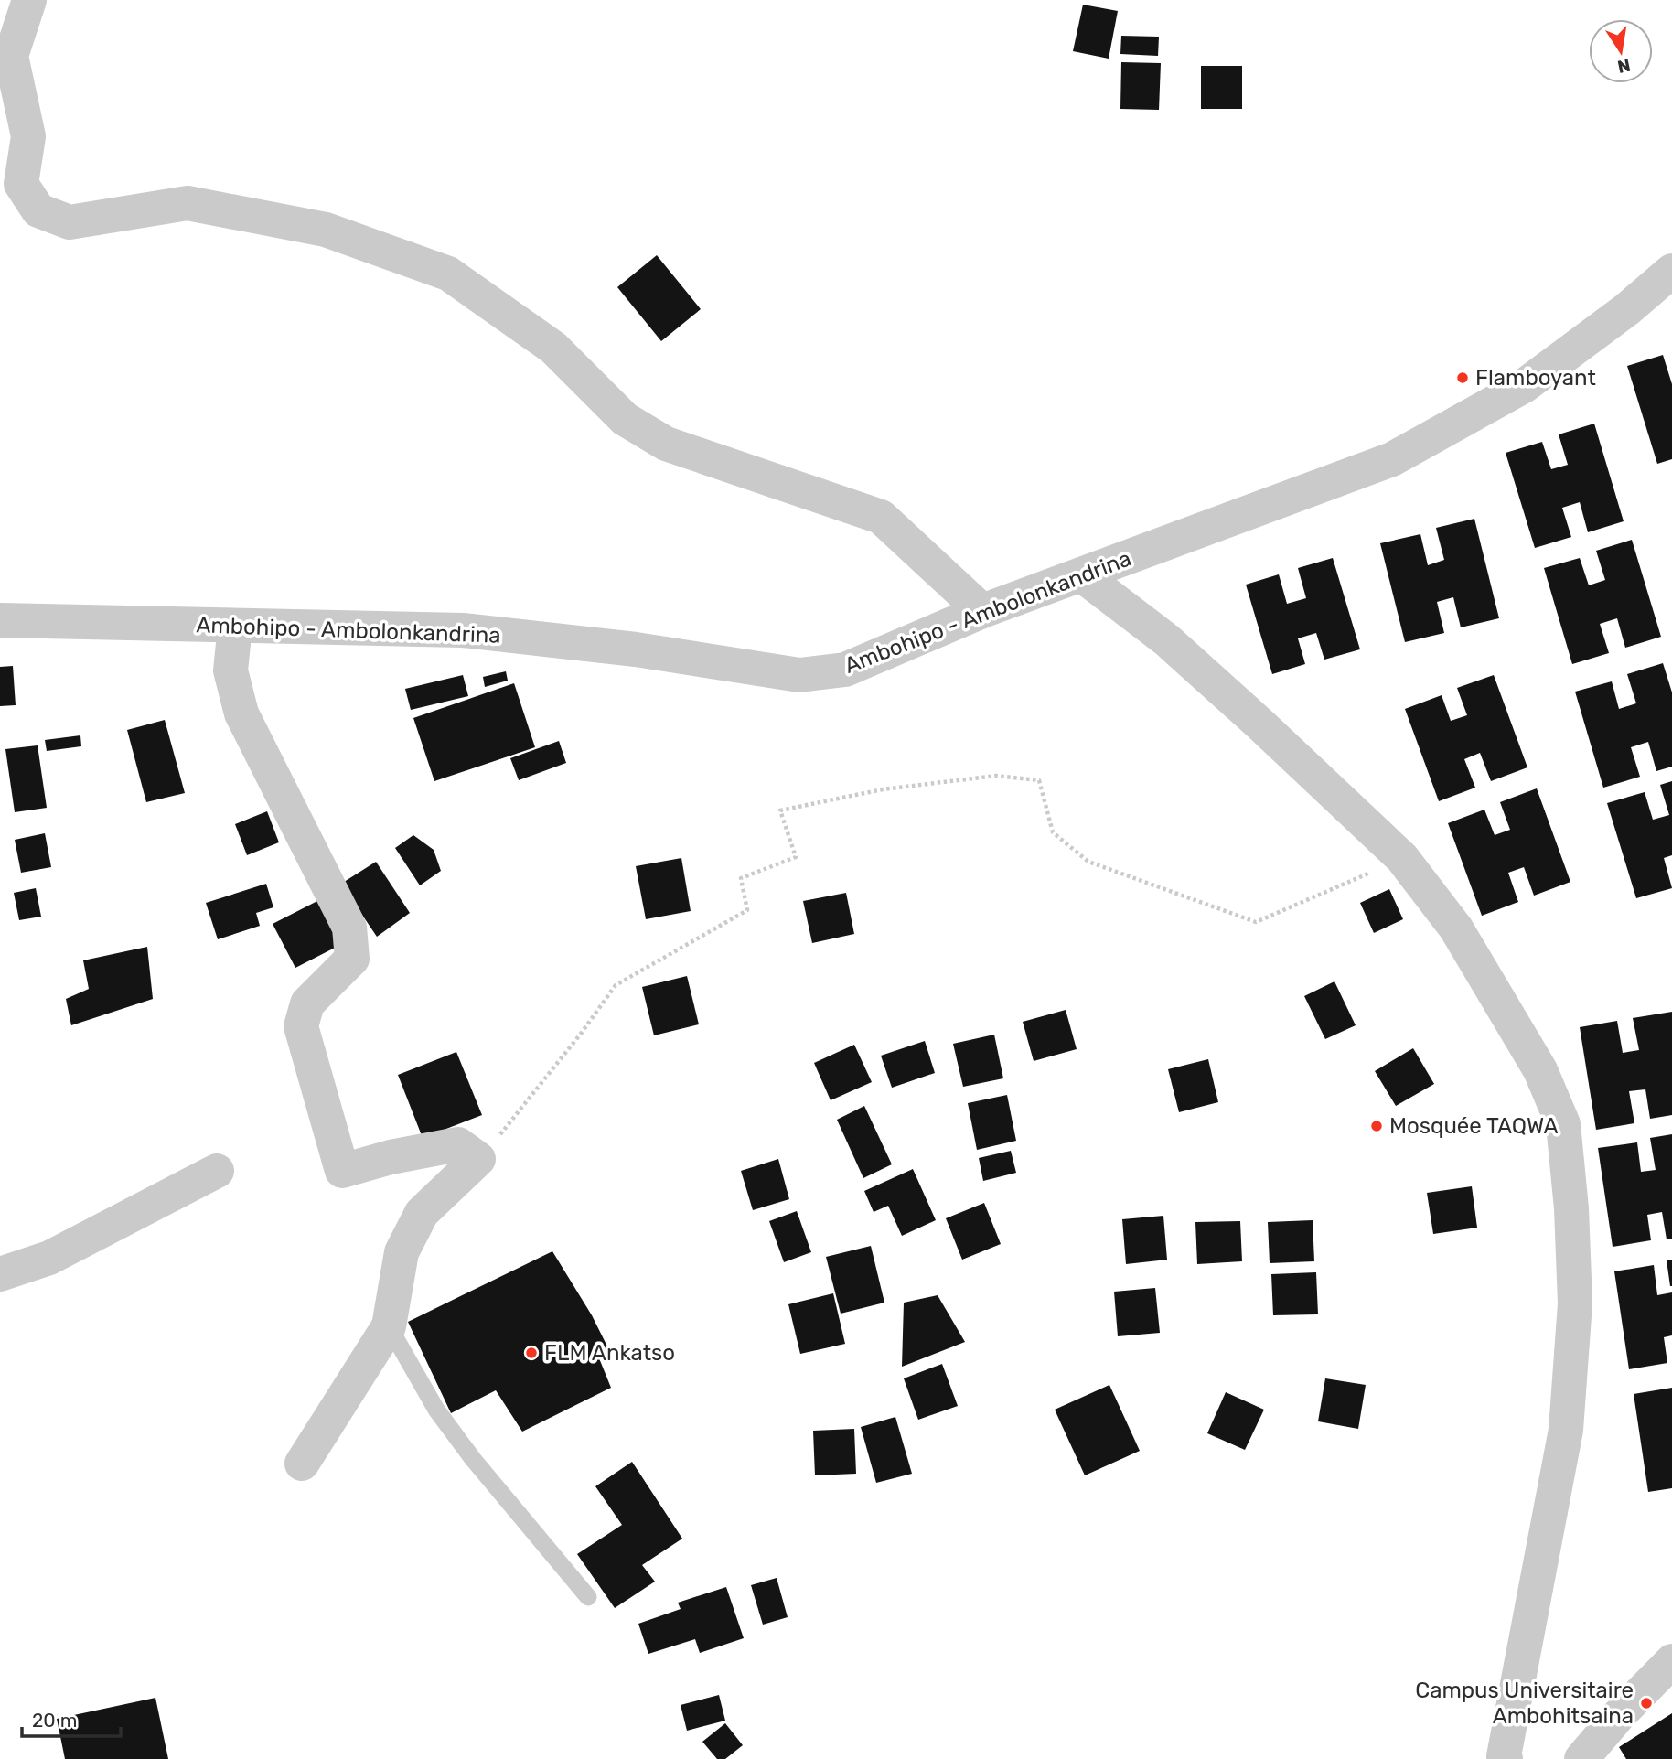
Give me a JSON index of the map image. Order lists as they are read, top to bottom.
{
  "streets": {
    "street": ["Ambohipo - Ambolonkandrina"]
  },
  "places": [
    "Flamboyant",
    "Mosquée TAQWA",
    "FLM Ankatso",
    "Campus Universitaire Ambohitsaina"
  ],
  "scale_bar": "20 m",
  "north": "bottom"
}
